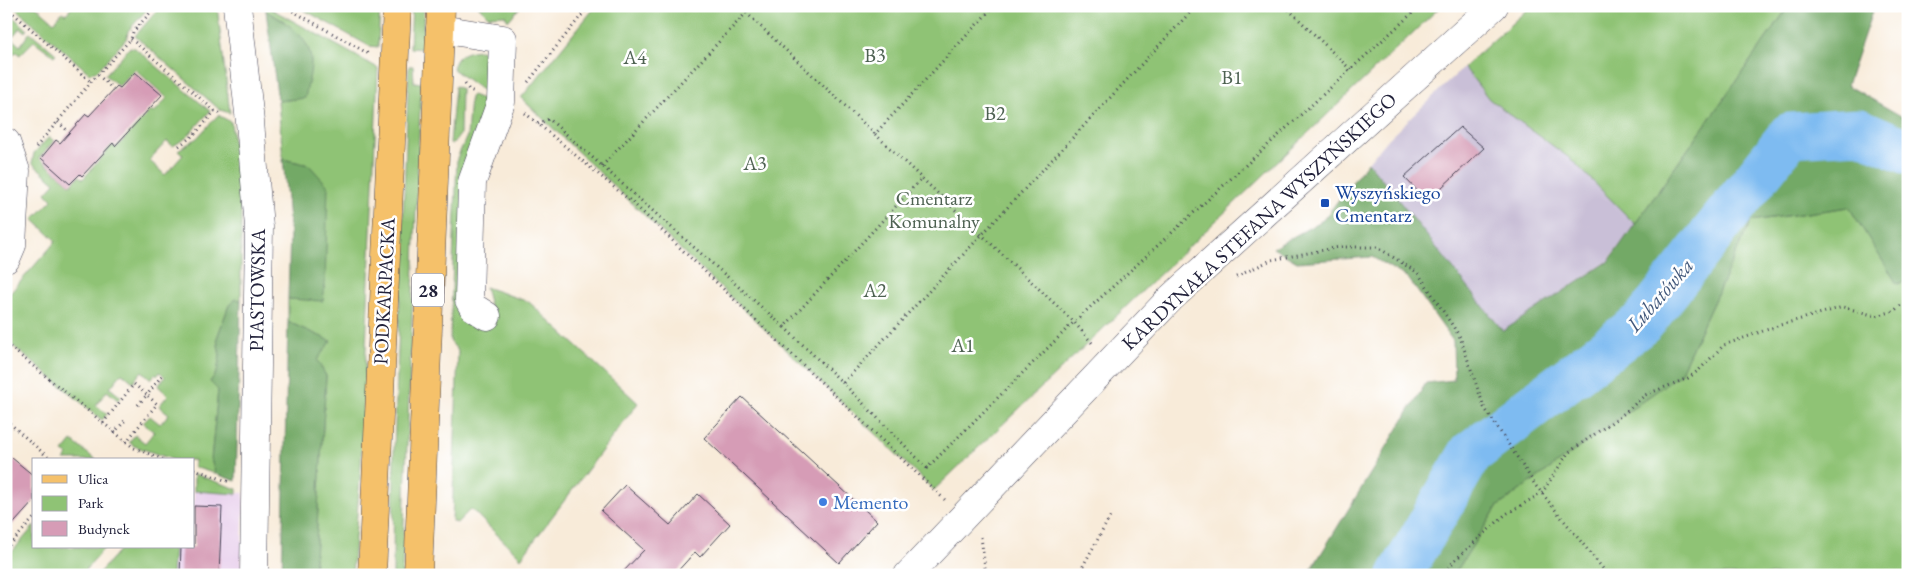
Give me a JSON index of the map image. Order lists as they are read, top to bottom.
{
  "streets": {
    "main road": ["28", "PODKARPACKA"],
    "street": ["KARDYNAŁA STEFANA WYSZYŃSKIEGO", "PIASTOWSKA"]
  },
  "water": ["Lubatówka"],
  "parks": [
    "B3",
    "A4",
    "B1",
    "B2",
    "A3",
    "Cmentarz Komunalny",
    "A2",
    "A1"
  ],
  "places": {
    "transit": ["Wyszyńskiego Cmentarz"],
    "other": ["Memento"]
  },
  "legend": ["Ulica", "Park", "Budynek"]
}
